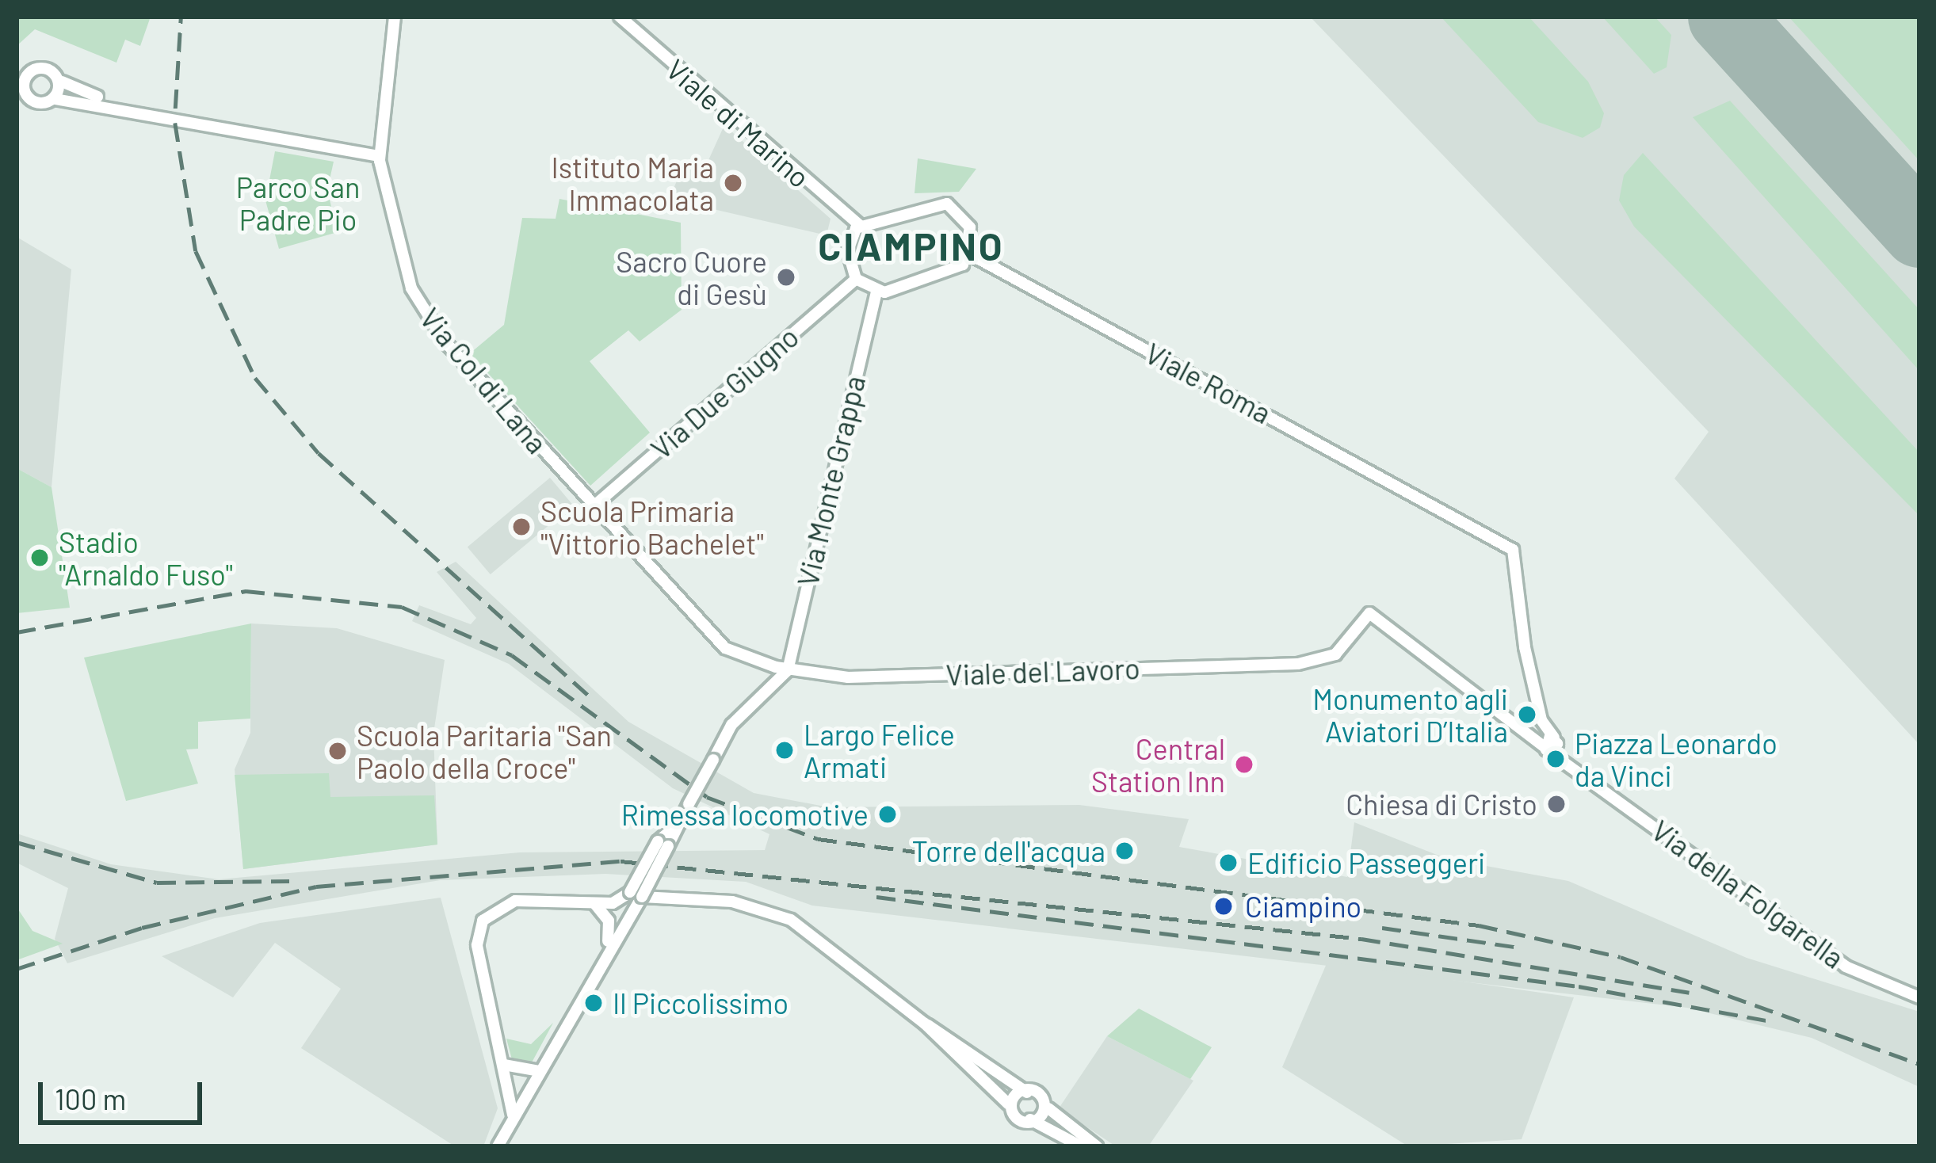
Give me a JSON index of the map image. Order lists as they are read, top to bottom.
{
  "streets": {
    "street": [
      "Viale di Marino",
      "Via Col di Lana",
      "Viale Roma",
      "Via Due Giugno",
      "Via Monte Grappa",
      "Viale del Lavoro",
      "Via della Folgarella"
    ]
  },
  "crossings": [
    ["Via Col di Lana", "Via Due Giugno"],
    ["Via Col di Lana", "Via Monte Grappa"],
    ["Via Col di Lana", "Viale del Lavoro"],
    ["Viale Roma", "Viale del Lavoro"],
    ["Viale Roma", "Via della Folgarella"],
    ["Via Monte Grappa", "Viale del Lavoro"],
    ["Viale del Lavoro", "Via della Folgarella"]
  ],
  "districts": ["CIAMPINO"],
  "parks": ["Parco San Padre Pio"],
  "places": [
    "Istituto Maria Immacolata",
    "Sacro Cuore di Gesù",
    "Scuola Primaria \"Vittorio Bachelet\"",
    "Stadio \"Arnaldo Fuso\"",
    "Monumento agli Aviatori D’Italia",
    "Largo Felice Armati",
    "Scuola Paritaria \"San Paolo della Croce\"",
    "Piazza Leonardo da Vinci",
    "Central Station Inn",
    "Chiesa di Cristo",
    "Rimessa locomotive",
    "Torre dell'acqua",
    "Edificio Passeggeri",
    "Ciampino",
    "Il Piccolissimo"
  ],
  "scale_bar": "100 m"
}
